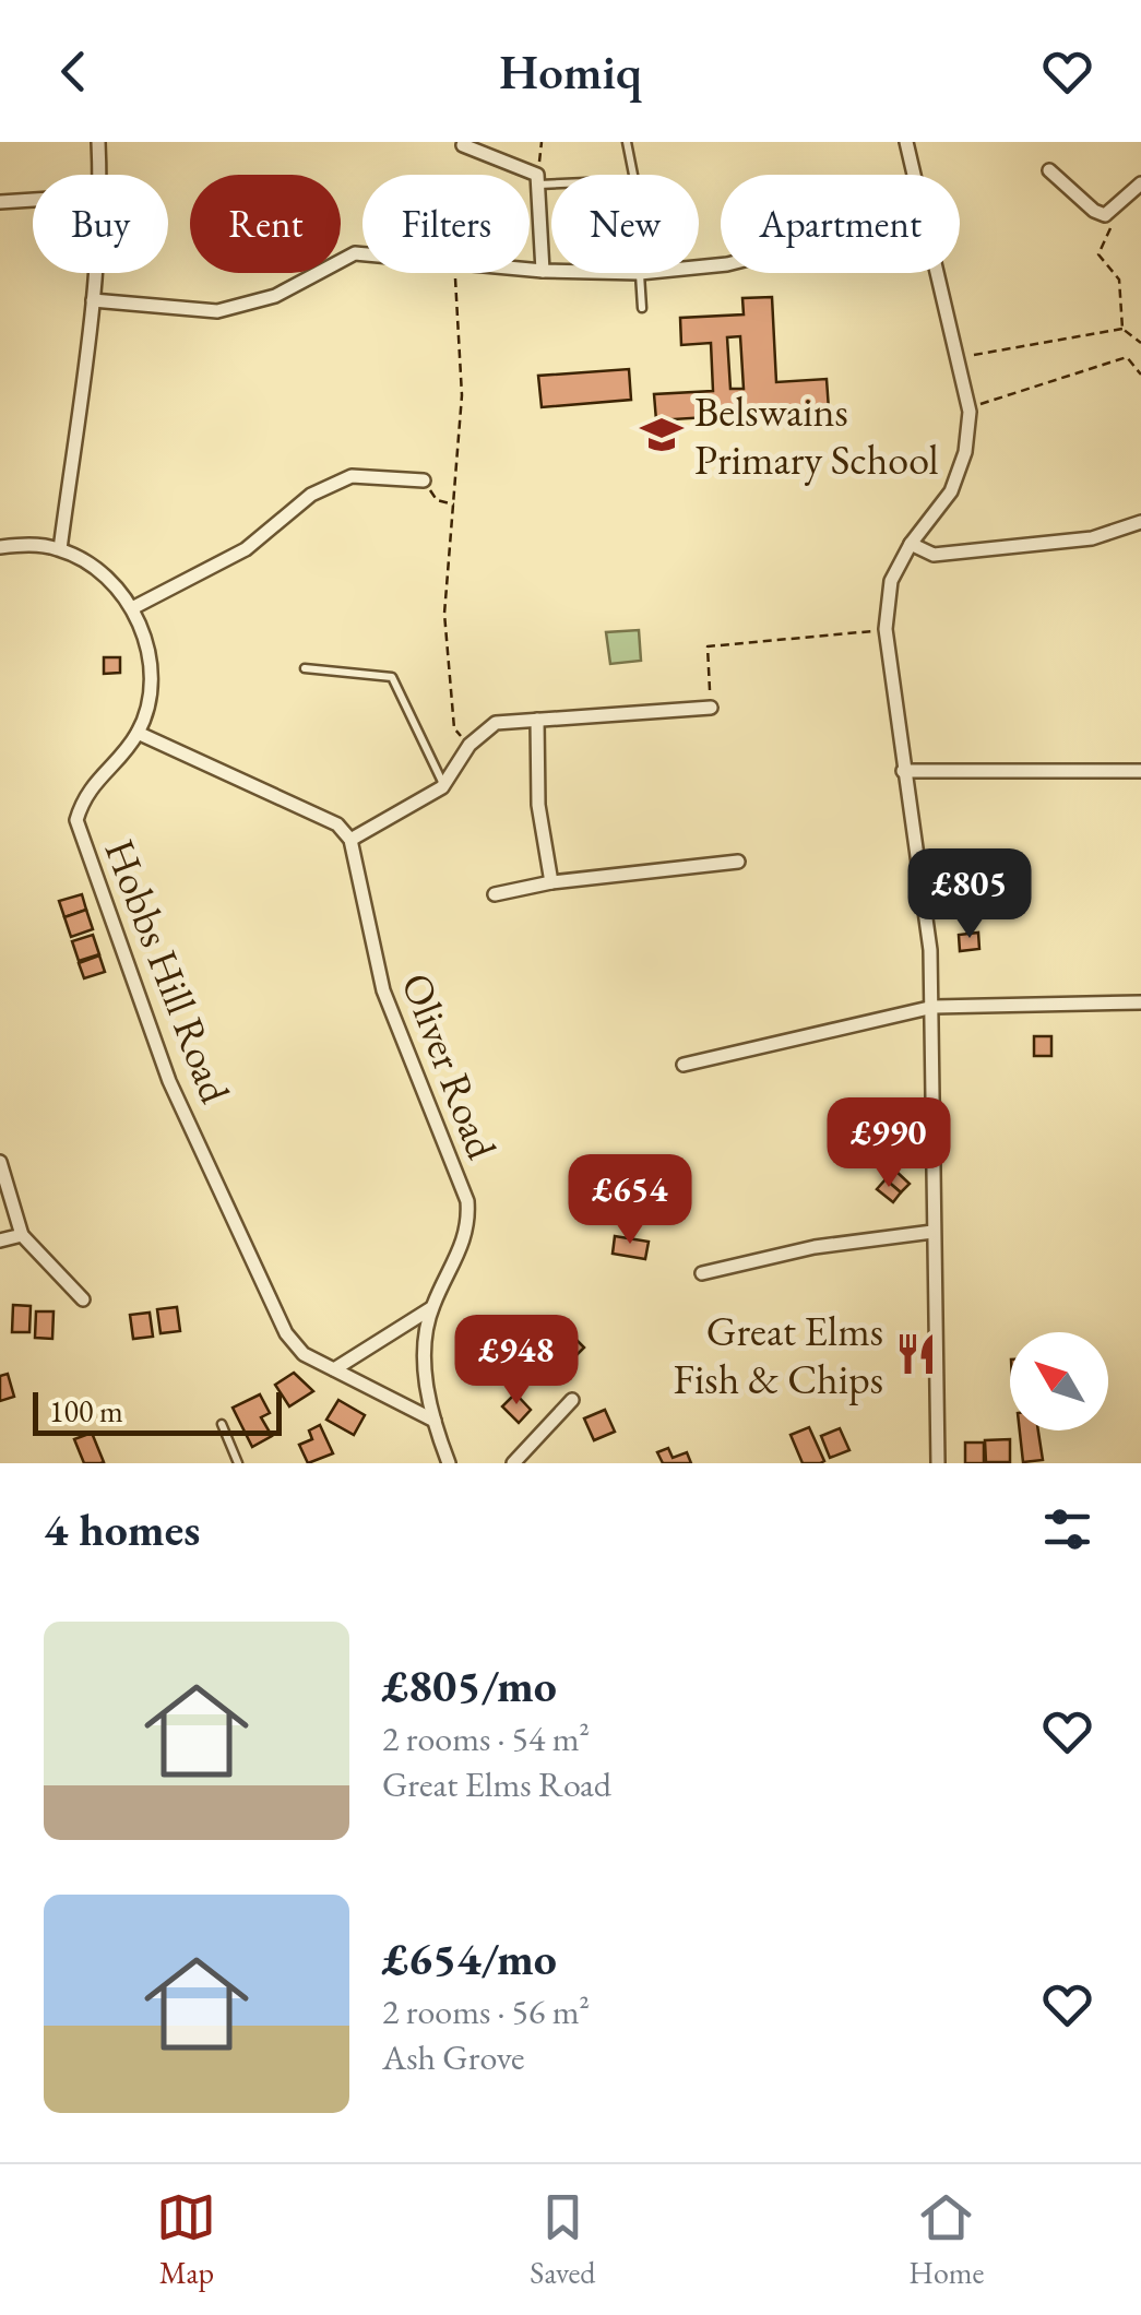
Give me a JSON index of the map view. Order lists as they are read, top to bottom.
{
  "streets": {
    "street": ["Hobbs Hill Road", "Oliver Road"]
  },
  "places": {
    "school or university": ["Belswains Primary School"],
    "restaurant": ["Great Elms Fish & Chips"]
  },
  "scale_bar": "100 m",
  "north": "top left",
  "page": {
    "header": "Homiq",
    "chip": [
      "Buy",
      "Rent",
      "Filters",
      "New",
      "Apartment"
    ],
    "price": [
      "£805",
      "£990",
      "£654",
      "£948"
    ],
    "scale": "100 m",
    "heading": "4 homes",
    "list": [
      {
        "name": "£805/mo",
        "note": "2 rooms · 54 m² · Great Elms Road"
      },
      {
        "name": "£654/mo",
        "note": "2 rooms · 56 m² · Ash Grove"
      }
    ],
    "tabs": ["Map", "Saved", "Home"]
  }
}
